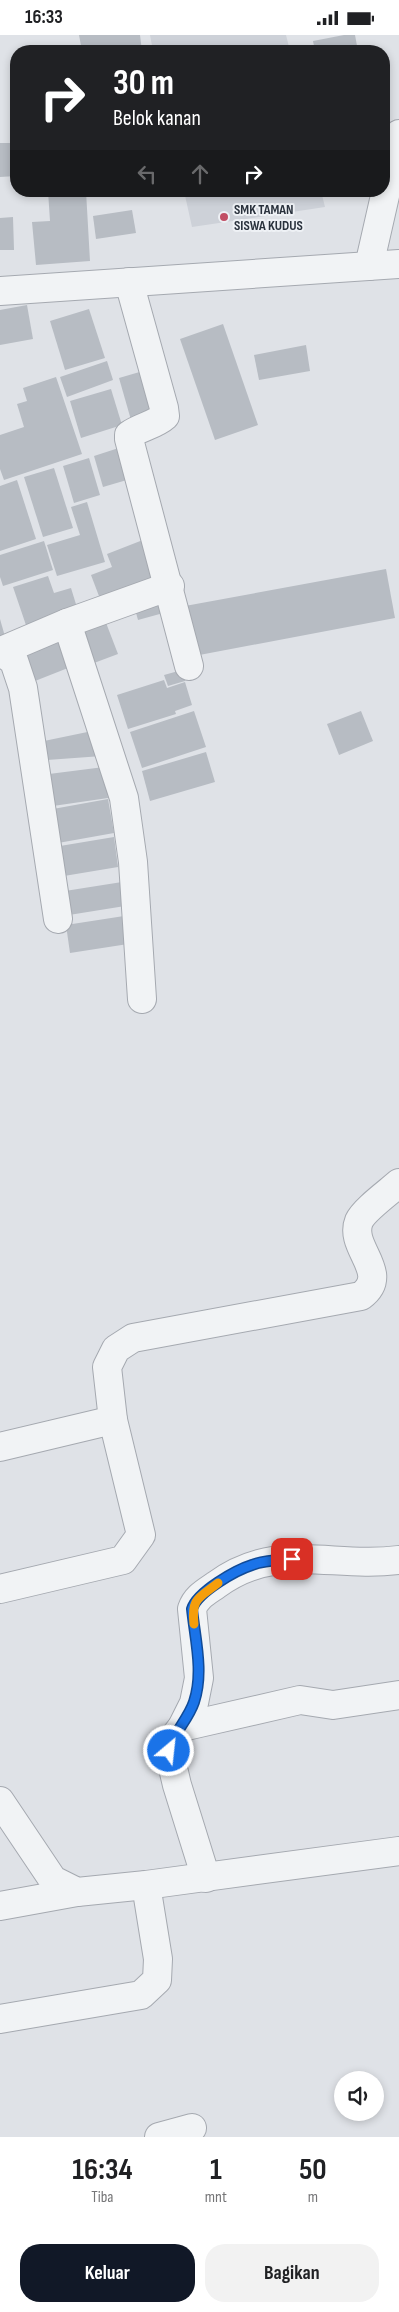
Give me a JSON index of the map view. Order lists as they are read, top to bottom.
{
  "places": ["SMK TAMAN SISWA KUDUS"],
  "page": {
    "status": "16:33",
    "turn": ["30 m", "Belok kanan"],
    "eta": [
      "16:34",
      "Tiba",
      "1",
      "mnt",
      "50",
      "m"
    ],
    "buttons": ["Keluar", "Bagikan"]
  }
}
